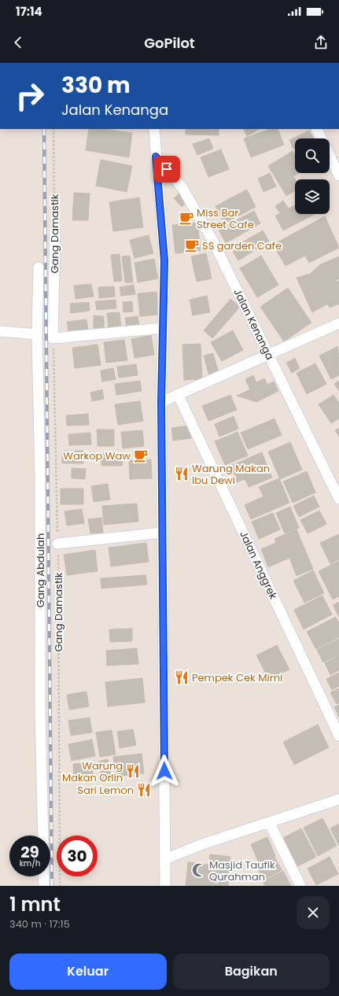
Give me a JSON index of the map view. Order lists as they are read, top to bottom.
{
  "streets": {
    "street": [
      "Gang Damastik",
      "Jalan Kenanga",
      "Jalan Anggrek",
      "Gang Abdulah"
    ]
  },
  "places": {
    "cafe": ["Miss Bar Street Cafe", "SS garden Cafe", "Warkop Waw"],
    "restaurant": [
      "Warung Makan Ibu Dewi",
      "Pempek Cek Mimi",
      "Warung Makan Orlin",
      "Sari Lemon"
    ],
    "mosque": ["Masjid Taufik Qurahman"]
  },
  "page": {
    "status": "17:14",
    "header": "GoPilot",
    "turn": ["330 m", "Jalan Kenanga"],
    "speed": "29 km/h",
    "limit": "30",
    "heading": ["1 mnt", "340 m · 17:15"],
    "buttons": ["Keluar", "Bagikan"]
  }
}
